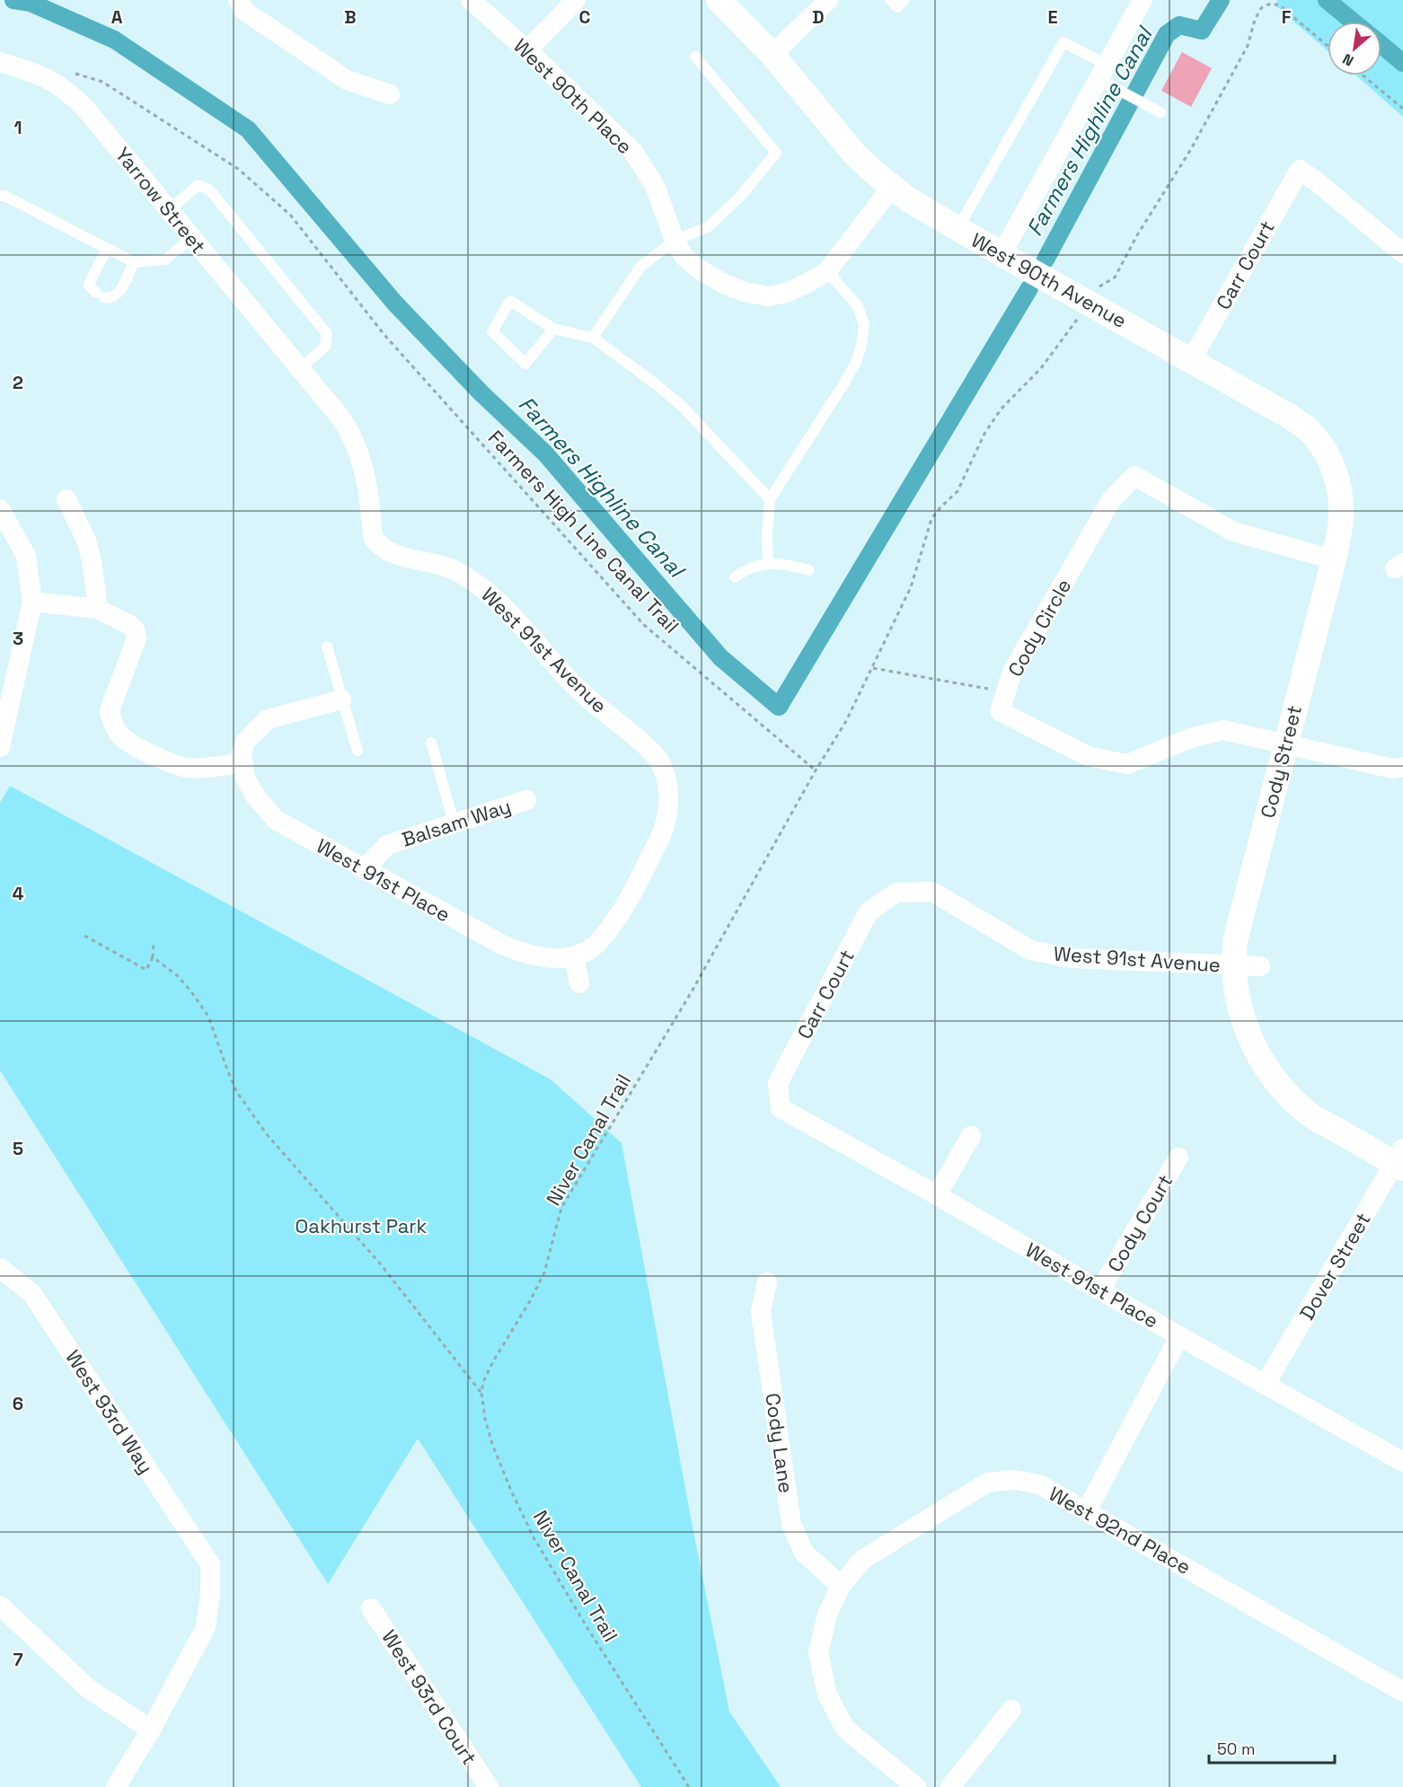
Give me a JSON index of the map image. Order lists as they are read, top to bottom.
{
  "streets": {
    "street": [
      "West 90th Place",
      "Yarrow Street",
      "Carr Court",
      "West 90th Avenue",
      "Cody Circle",
      "West 91st Avenue",
      "Cody Street",
      "Balsam Way",
      "West 91st Place",
      "Cody Court",
      "Dover Street",
      "West 93rd Way",
      "Cody Lane",
      "West 92nd Place",
      "West 93rd Court"
    ],
    "path": ["Farmers High Line Canal Trail", "Niver Canal Trail"]
  },
  "crossings": [
    ["West 90th Place", "West 90th Avenue"],
    ["Yarrow Street", "West 91st Avenue"],
    ["Carr Court", "West 90th Avenue"],
    ["Carr Court", "West 91st Avenue"],
    ["Carr Court", "West 91st Place"],
    ["West 90th Avenue", "Cody Circle"],
    ["West 90th Avenue", "Cody Street"],
    ["Farmers High Line Canal Trail", "Niver Canal Trail"],
    ["Cody Circle", "Cody Street"],
    ["West 91st Avenue", "Cody Street"],
    ["West 91st Avenue", "West 91st Place"],
    ["West 91st Avenue", "Dover Street"],
    ["Balsam Way", "West 91st Place"],
    ["West 91st Place", "Cody Court"],
    ["West 91st Place", "Dover Street"],
    ["Cody Lane", "West 92nd Place"]
  ],
  "water": ["Farmers Highline Canal"],
  "parks": ["Oakhurst Park"],
  "scale_bar": "50 m",
  "north": "bottom left",
  "grid": {
    "columns": [
      "A",
      "B",
      "C",
      "D",
      "E",
      "F"
    ],
    "rows": [
      "1",
      "2",
      "3",
      "4",
      "5",
      "6",
      "7"
    ]
  }
}
